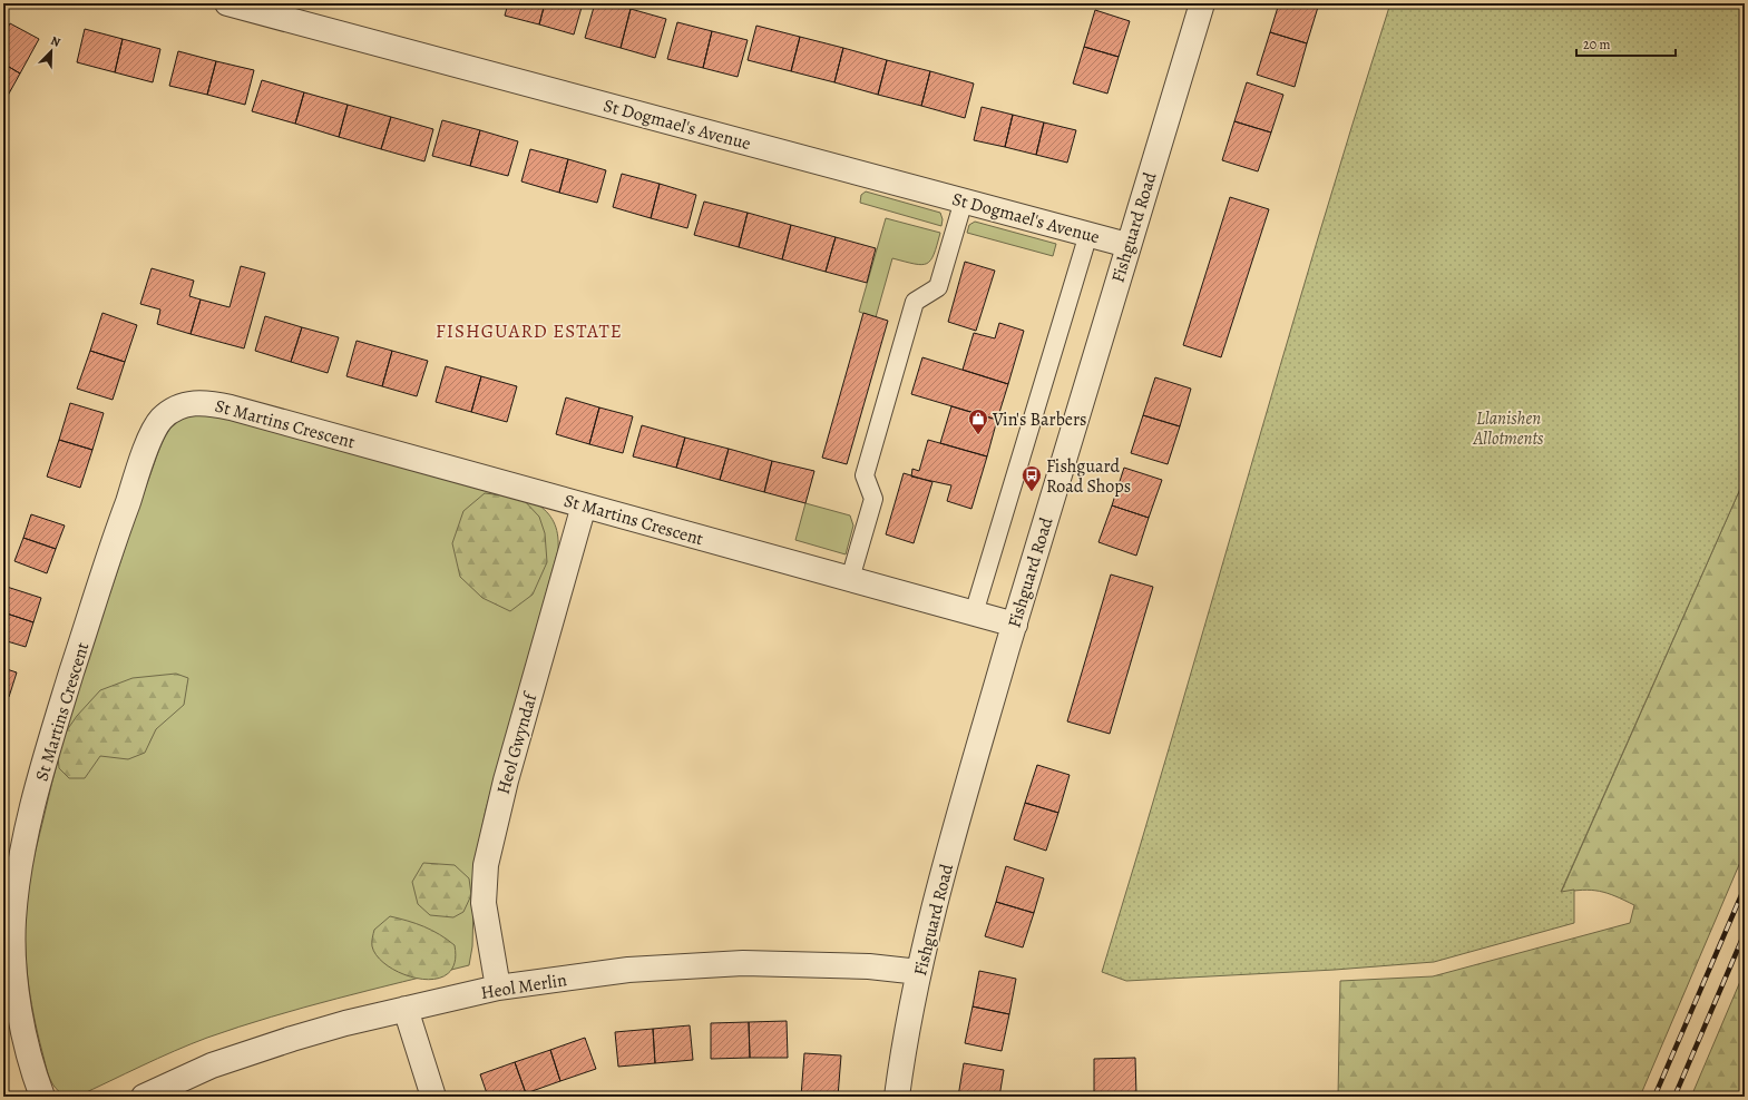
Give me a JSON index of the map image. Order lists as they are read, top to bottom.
{
  "streets": {
    "street": [
      "St Dogmael's Avenue",
      "Fishguard Road",
      "St Martins Crescent",
      "Heol Gwyndaf",
      "Heol Merlin"
    ]
  },
  "crossings": [
    ["St Dogmael's Avenue", "Fishguard Road"],
    ["Fishguard Road", "St Martins Crescent"],
    ["Fishguard Road", "Heol Merlin"],
    ["St Martins Crescent", "Heol Gwyndaf"],
    ["Heol Gwyndaf", "Heol Merlin"]
  ],
  "districts": ["FISHGUARD ESTATE"],
  "parks": ["Llanishen Allotments"],
  "places": {
    "shop": ["Vin's Barbers"],
    "bus stop": ["Fishguard Road Shops"]
  },
  "scale_bar": "20 m",
  "north": "top right"
}
